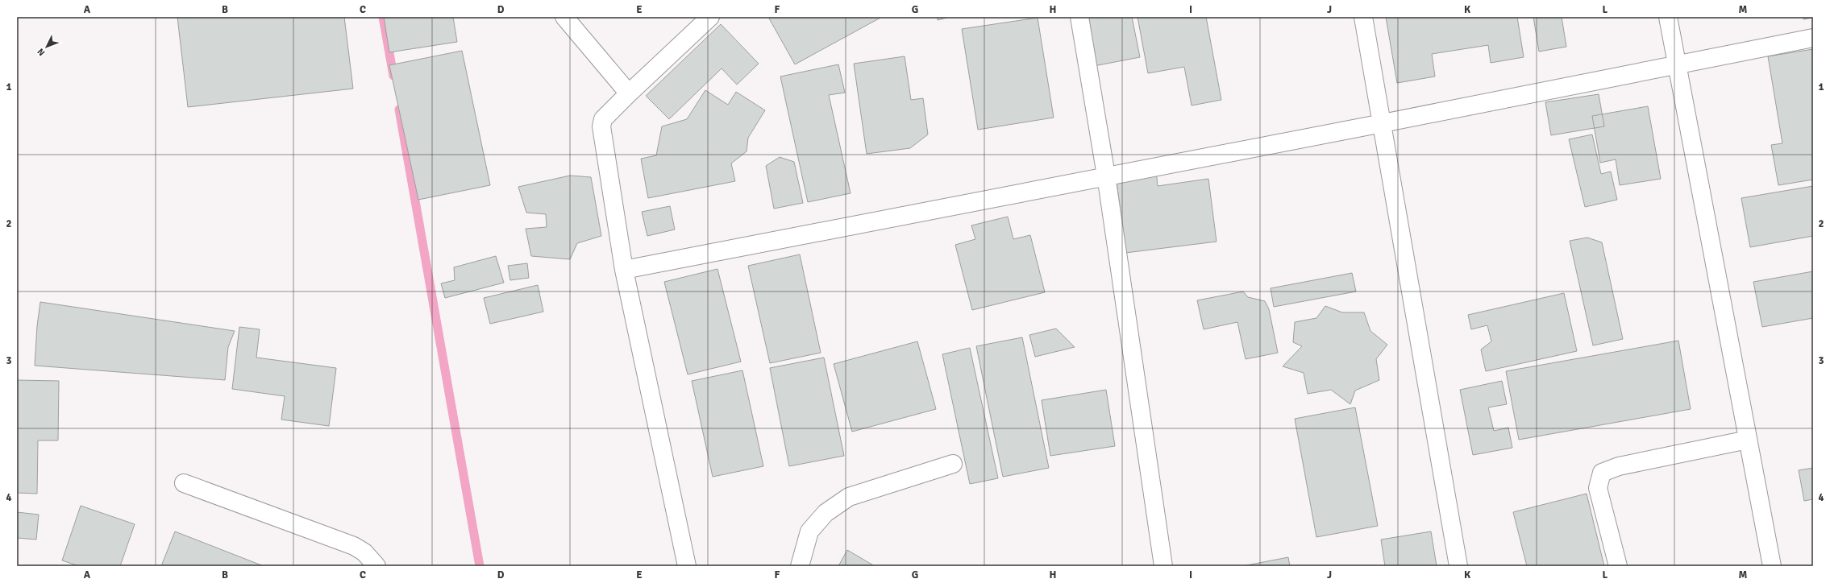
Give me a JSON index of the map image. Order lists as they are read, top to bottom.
{
  "north": "bottom left",
  "grid": {
    "columns": [
      "A",
      "B",
      "C",
      "D",
      "E",
      "F",
      "G",
      "H",
      "I",
      "J",
      "K",
      "L",
      "M"
    ],
    "rows": [
      "1",
      "2",
      "3",
      "4"
    ]
  }
}
